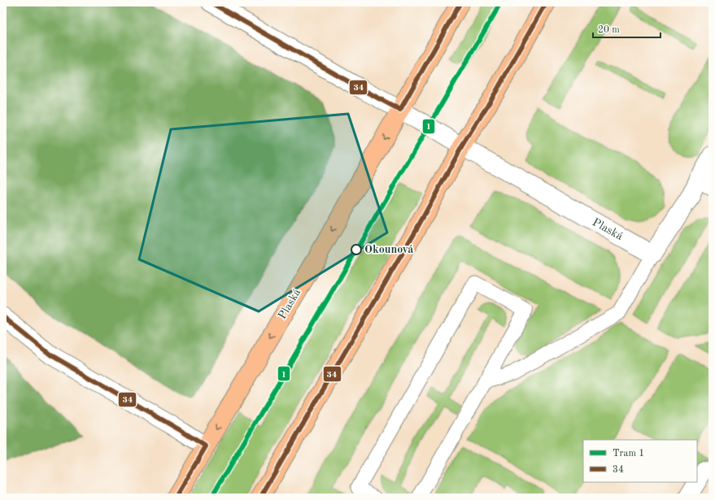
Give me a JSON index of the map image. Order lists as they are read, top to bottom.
{
  "streets": {
    "main road": ["Plaská"]
  },
  "places": ["Okounová"],
  "lines": ["tram line 1", "transit line 34"],
  "legend": ["Tram 1", "34"],
  "scale_bar": "20 m"
}
